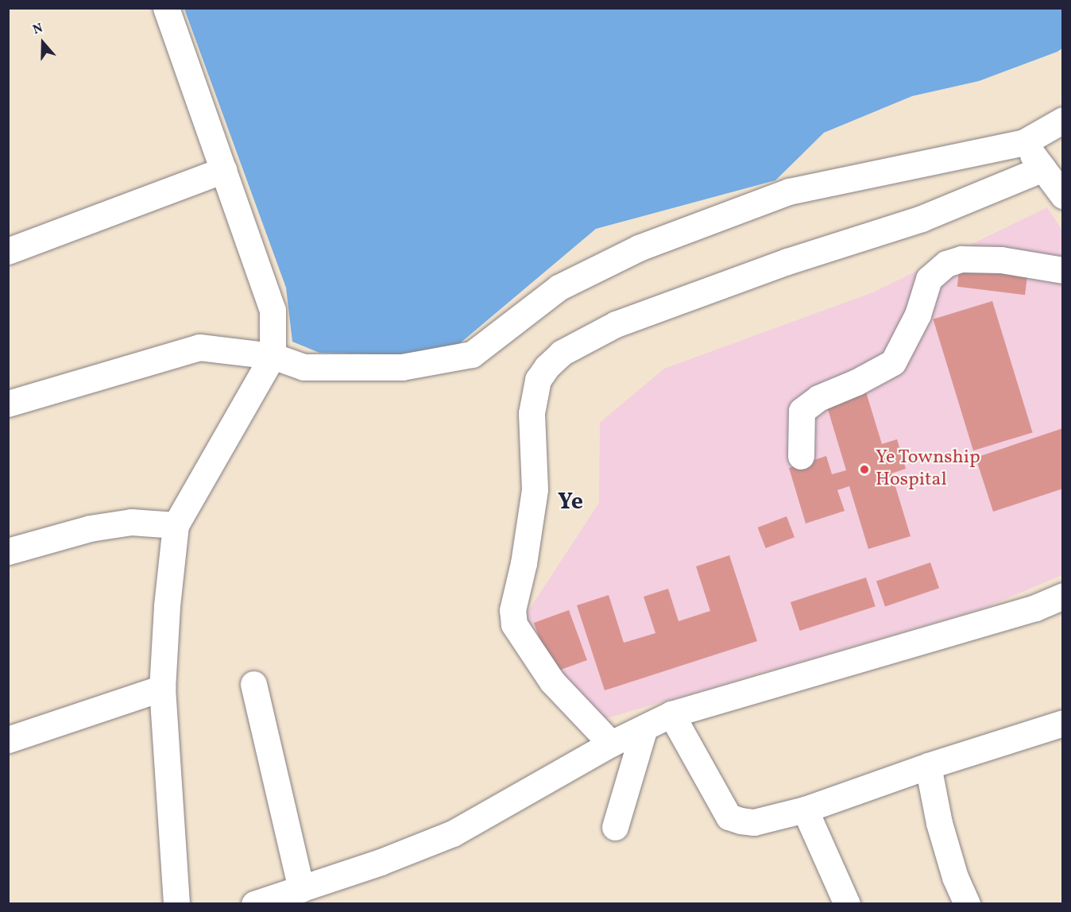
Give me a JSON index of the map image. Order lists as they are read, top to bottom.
{
  "districts": ["Ye"],
  "places": ["Ye Township Hospital"],
  "north": "top"
}
